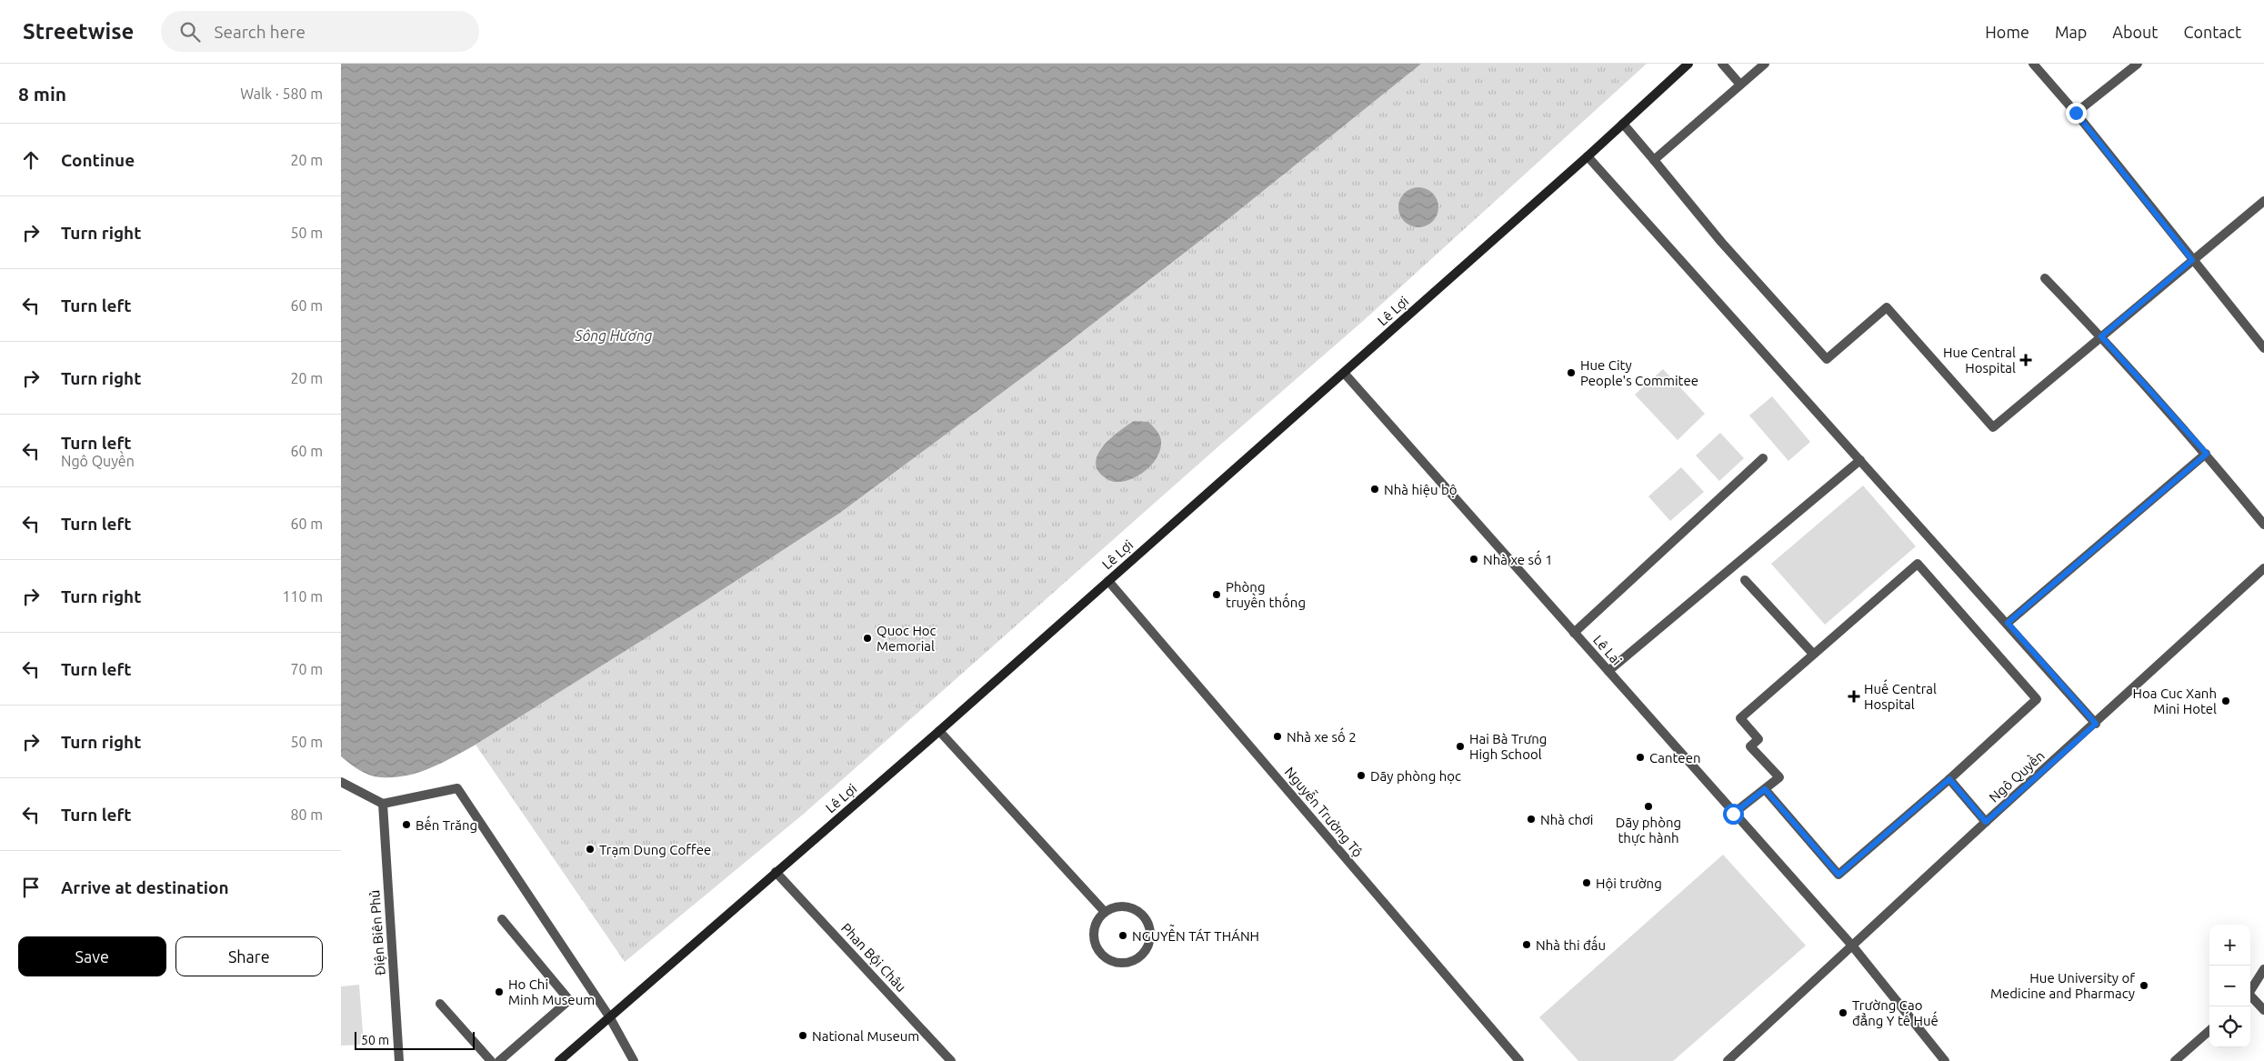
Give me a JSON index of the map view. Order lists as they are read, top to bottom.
{
  "streets": {
    "main road": ["Lê Lợi"],
    "street": [
      "Lê Lai",
      "Ngô Quyền",
      "Nguyễn Trường Tộ",
      "Điện Biên Phủ",
      "Phan Bội Châu"
    ]
  },
  "crossings": [
    ["Lê Lợi", "Lê Lai"],
    ["Lê Lợi", "Nguyễn Trường Tộ"],
    ["Lê Lợi", "Phan Bội Châu"],
    ["Lê Lai", "Ngô Quyền"]
  ],
  "water": ["Sông Hương"],
  "places": {
    "health": ["Hue Central Hospital", "Huế Central Hospital"],
    "other": [
      "Hue City People's Commitee",
      "Nhà hiệu bộ",
      "Nhà xe số 1",
      "Phòng truyền thống",
      "Quoc Hoc Memorial",
      "Hoa Cuc Xanh Mini Hotel",
      "Nhà xe số 2",
      "Hai Bà Trưng High School",
      "Canteen",
      "Dãy phòng học",
      "Dãy phòng thực hành",
      "Nhà chơi",
      "Bến Trăng",
      "Trạm Dung Coffee",
      "Hội trường",
      "NGUYỄN TÁT THÁNH",
      "Nhà thi đấu",
      "Hue University of Medicine and Pharmacy",
      "Ho Chi Minh Museum",
      "Trường Cao đẳng Y tế Huế",
      "National Museum"
    ]
  },
  "scale_bar": "50 m",
  "page": {
    "header": "Streetwise",
    "search": "Search here",
    "nav": [
      "Home",
      "Map",
      "About",
      "Contact"
    ],
    "heading": ["8 min", "Walk · 580 m"],
    "list": [
      ["Continue", "20 m"],
      ["Turn right", "50 m"],
      ["Turn left", "60 m"],
      ["Turn right", "20 m"],
      ["Turn left", "Ngô Quyền", "60 m"],
      ["Turn left", "60 m"],
      ["Turn right", "110 m"],
      ["Turn left", "70 m"],
      ["Turn right", "50 m"],
      ["Turn left", "80 m"],
      "Arrive at destination"
    ],
    "buttons": ["Save", "Share"],
    "map_buttons": ["+", "−"],
    "scale": "50 m"
  }
}
